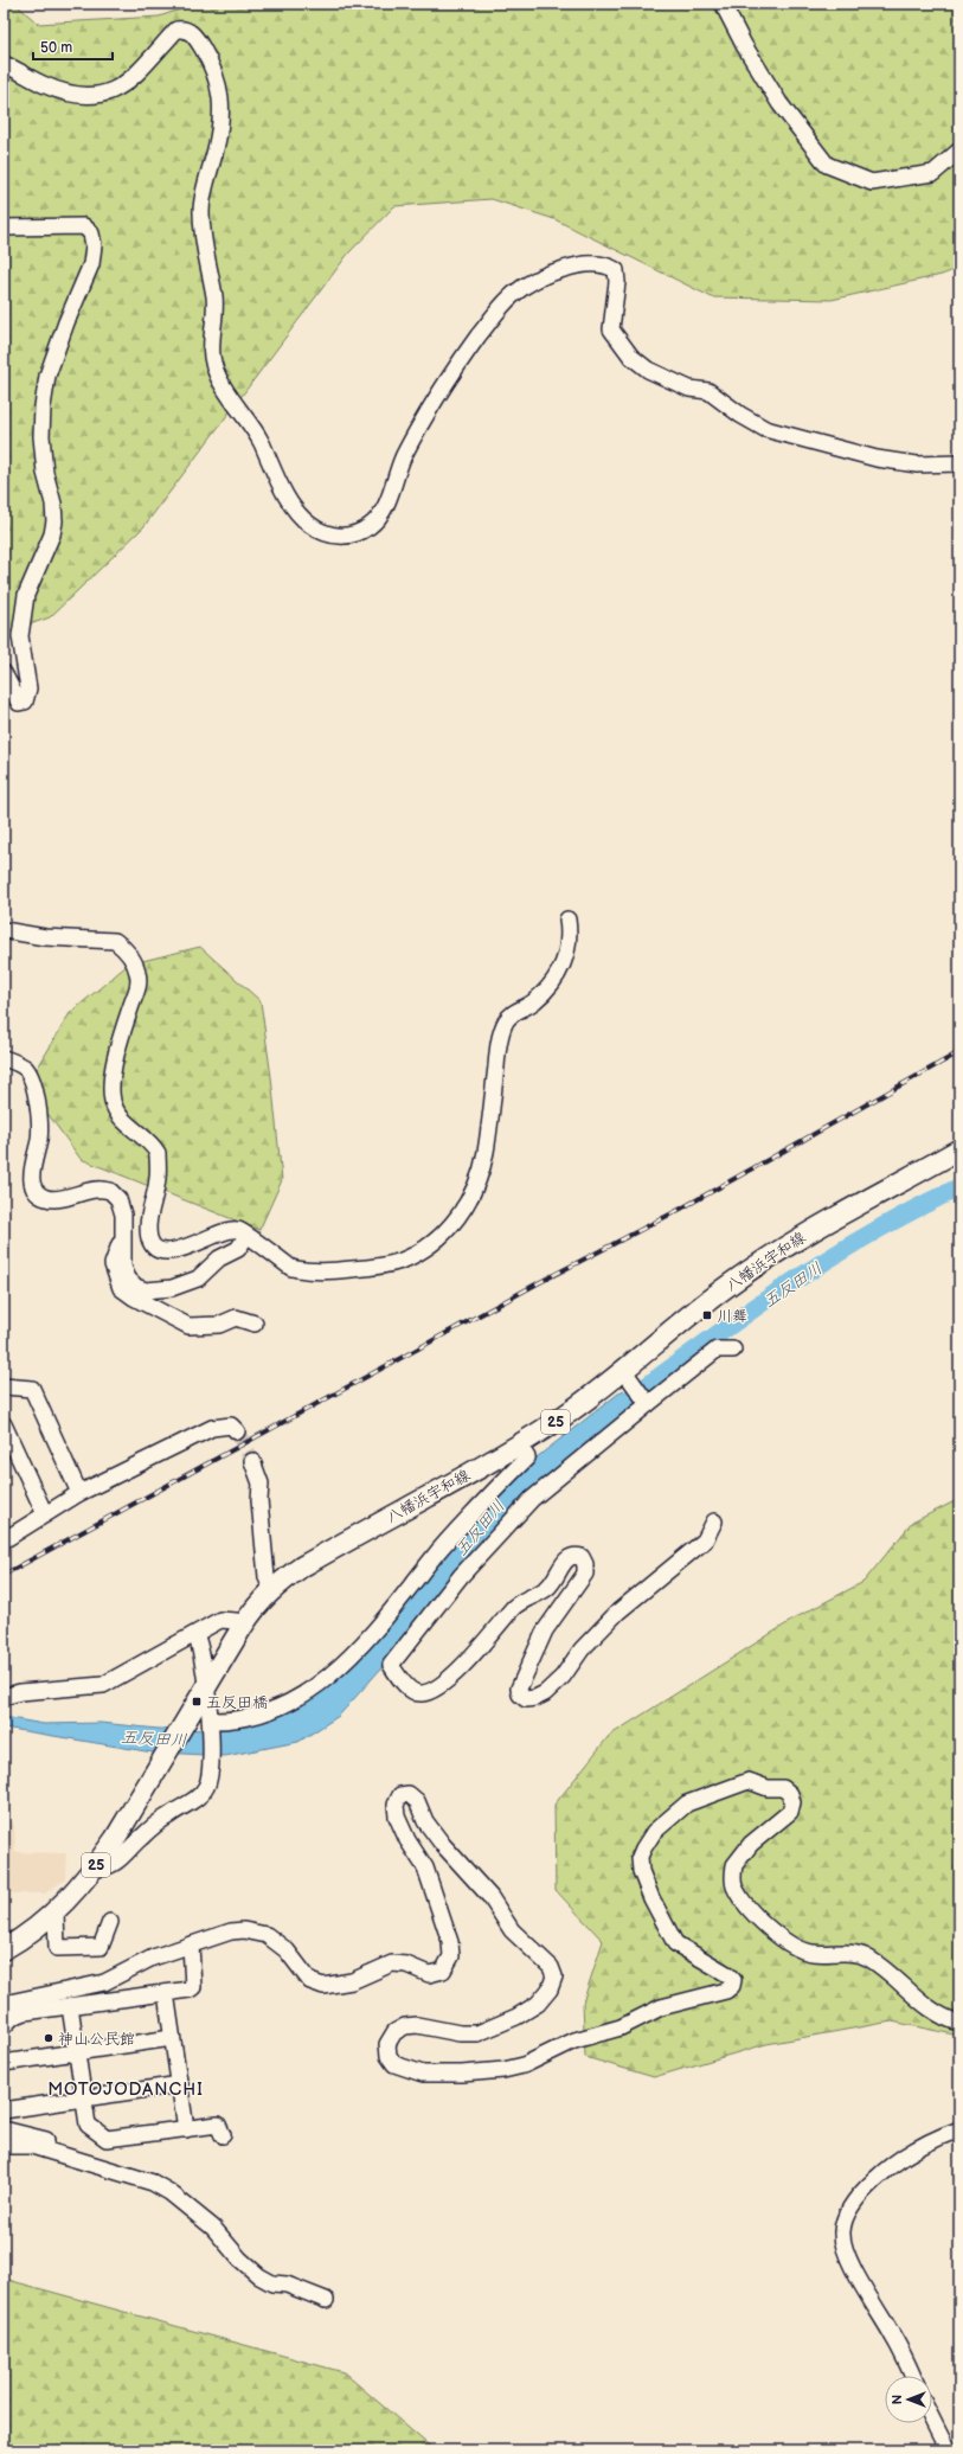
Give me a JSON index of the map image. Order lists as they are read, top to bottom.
{
  "streets": {
    "main road": ["八幡浜宇和線", "25"]
  },
  "districts": ["MOTOJODANCHI"],
  "water": ["五反田川"],
  "places": {
    "transit": ["川舞", "五反田橋"],
    "other": ["神山公民館"]
  },
  "scale_bar": "50 m",
  "north": "left"
}
